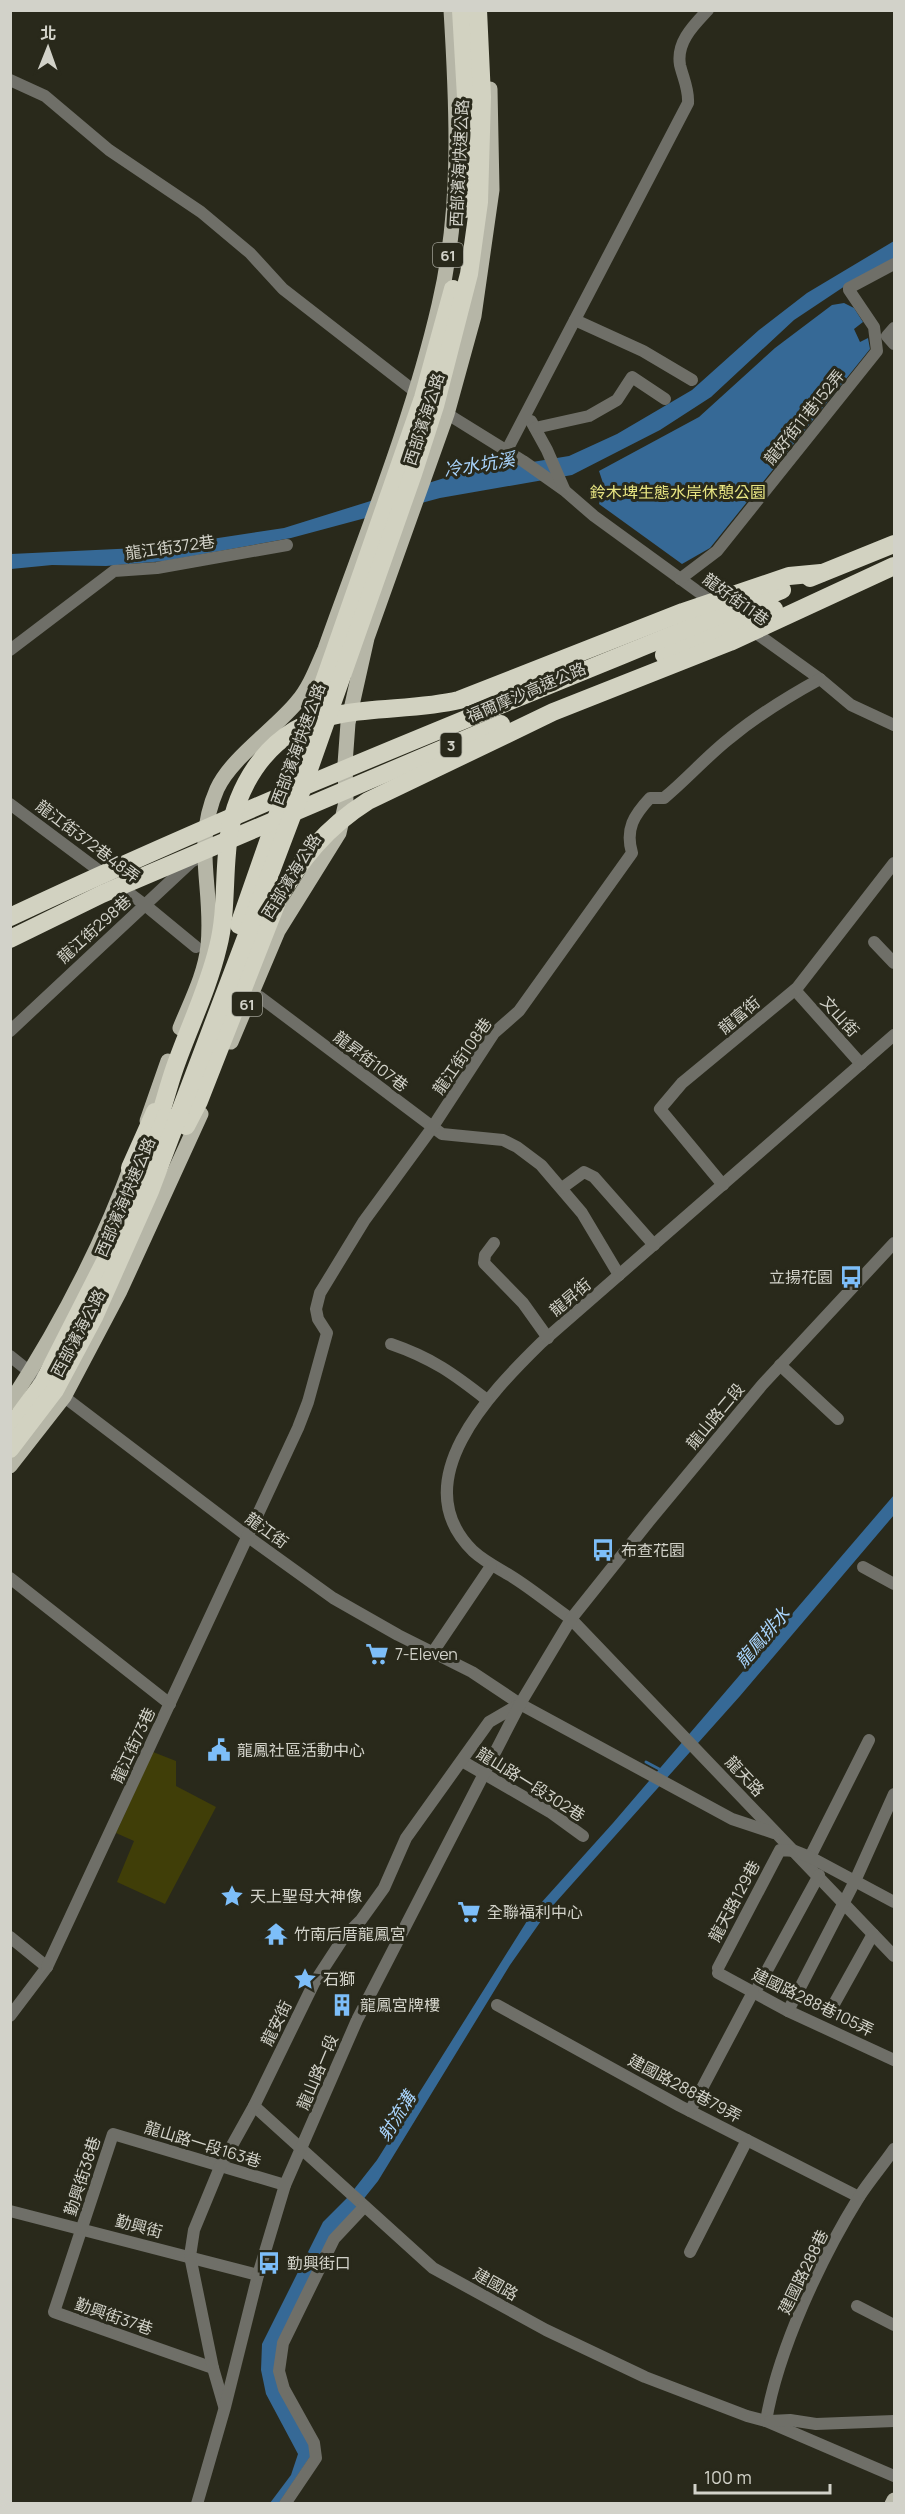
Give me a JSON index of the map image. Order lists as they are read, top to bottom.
{
  "streets": {
    "highway": [
      "西部濱海快速公路",
      "61",
      "福爾摩沙高速公路",
      "3"
    ],
    "main road": ["西部濱海公路"],
    "street": [
      "龍好街11巷152弄",
      "龍江街372巷",
      "龍好街11巷",
      "龍江街372巷48弄",
      "龍江街298巷",
      "龍富街",
      "文山街",
      "龍江街108巷",
      "龍昇街107巷",
      "龍昇街",
      "龍山路二段",
      "龍江街",
      "龍江街73巷",
      "龍天路",
      "龍山路一段302巷",
      "龍天路129巷",
      "建國路288巷105弄",
      "龍安街",
      "龍山路一段",
      "建國路288巷79弄",
      "龍山路一段163巷",
      "勤興街38巷",
      "勤興街",
      "建國路288巷",
      "建國路",
      "勤興街37巷"
    ]
  },
  "crossings": [
    ["西部濱海快速公路", "西部濱海公路"],
    ["西部濱海快速公路", "龍好街11巷"],
    ["西部濱海快速公路", "龍江街"],
    ["龍好街11巷152弄", "龍好街11巷"],
    ["西部濱海公路", "龍好街11巷"],
    ["西部濱海公路", "龍江街298巷"],
    ["西部濱海公路", "龍江街"],
    ["龍好街11巷", "龍江街108巷"],
    ["龍江街372巷48弄", "龍江街298巷"],
    ["龍富街", "文山街"],
    ["龍富街", "龍昇街"],
    ["文山街", "龍昇街"],
    ["龍江街108巷", "龍昇街107巷"],
    ["龍江街108巷", "龍江街"],
    ["龍江街108巷", "龍江街73巷"],
    ["龍昇街107巷", "龍昇街"],
    ["龍昇街", "龍山路二段"],
    ["龍昇街", "龍天路"],
    ["龍昇街", "龍山路一段"],
    ["龍山路二段", "龍天路"],
    ["龍山路二段", "龍山路一段"],
    ["龍江街", "龍江街73巷"],
    ["龍江街", "龍天路"],
    ["龍江街", "龍安街"],
    ["龍江街", "龍山路一段"],
    ["龍天路", "龍天路129巷"],
    ["龍天路", "龍山路一段"],
    ["龍山路一段302巷", "龍安街"],
    ["龍山路一段302巷", "龍山路一段"],
    ["龍天路129巷", "建國路288巷105弄"],
    ["龍安街", "龍山路一段"],
    ["龍安街", "龍山路一段163巷"],
    ["龍安街", "勤興街"],
    ["龍安街", "建國路"],
    ["龍安街", "勤興街37巷"],
    ["龍山路一段", "龍山路一段163巷"],
    ["龍山路一段", "勤興街"],
    ["龍山路一段", "建國路"],
    ["建國路288巷79弄", "建國路288巷"],
    ["龍山路一段163巷", "勤興街38巷"],
    ["勤興街38巷", "勤興街"],
    ["勤興街38巷", "勤興街37巷"],
    ["勤興街", "勤興街37巷"],
    ["建國路288巷", "建國路"]
  ],
  "water": ["冷水坑溪", "龍鳳排水", "射流溝"],
  "parks": ["鈴木埤生態水岸休憩公園"],
  "places": {
    "bus stop": ["立揚花園", "布查花園", "勤興街口"],
    "supermarket": ["7-Eleven", "全聯福利中心"],
    "public building": ["龍鳳社區活動中心"],
    "place": ["天上聖母大神像", "石獅"],
    "temple": ["竹南后厝龍鳳宮"],
    "building": ["龍鳳宮牌樓"]
  },
  "scale_bar": "100 m",
  "north": "top"
}
